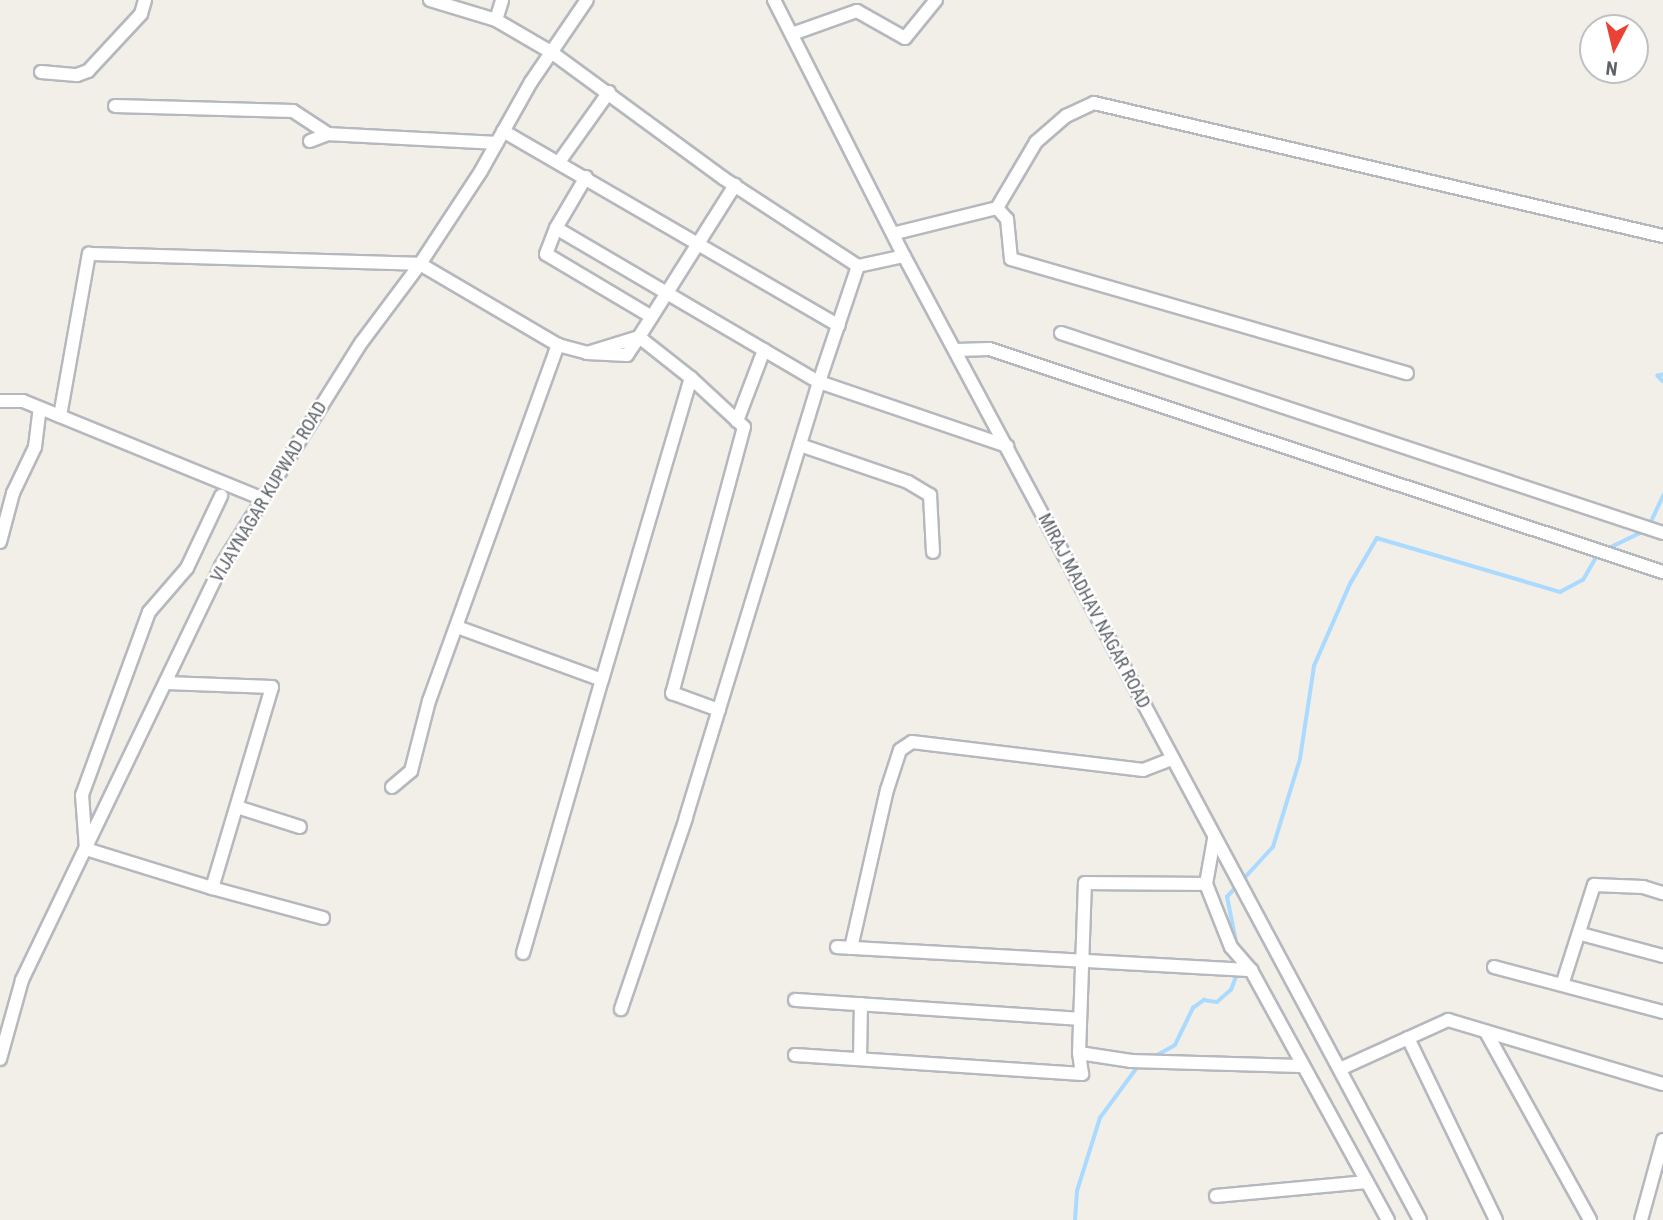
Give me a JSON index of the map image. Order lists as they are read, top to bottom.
{
  "streets": {
    "street": ["VIJAYNAGAR KUPWAD ROAD", "MIRAJ MADHAV NAGAR ROAD"]
  },
  "north": "bottom"
}
